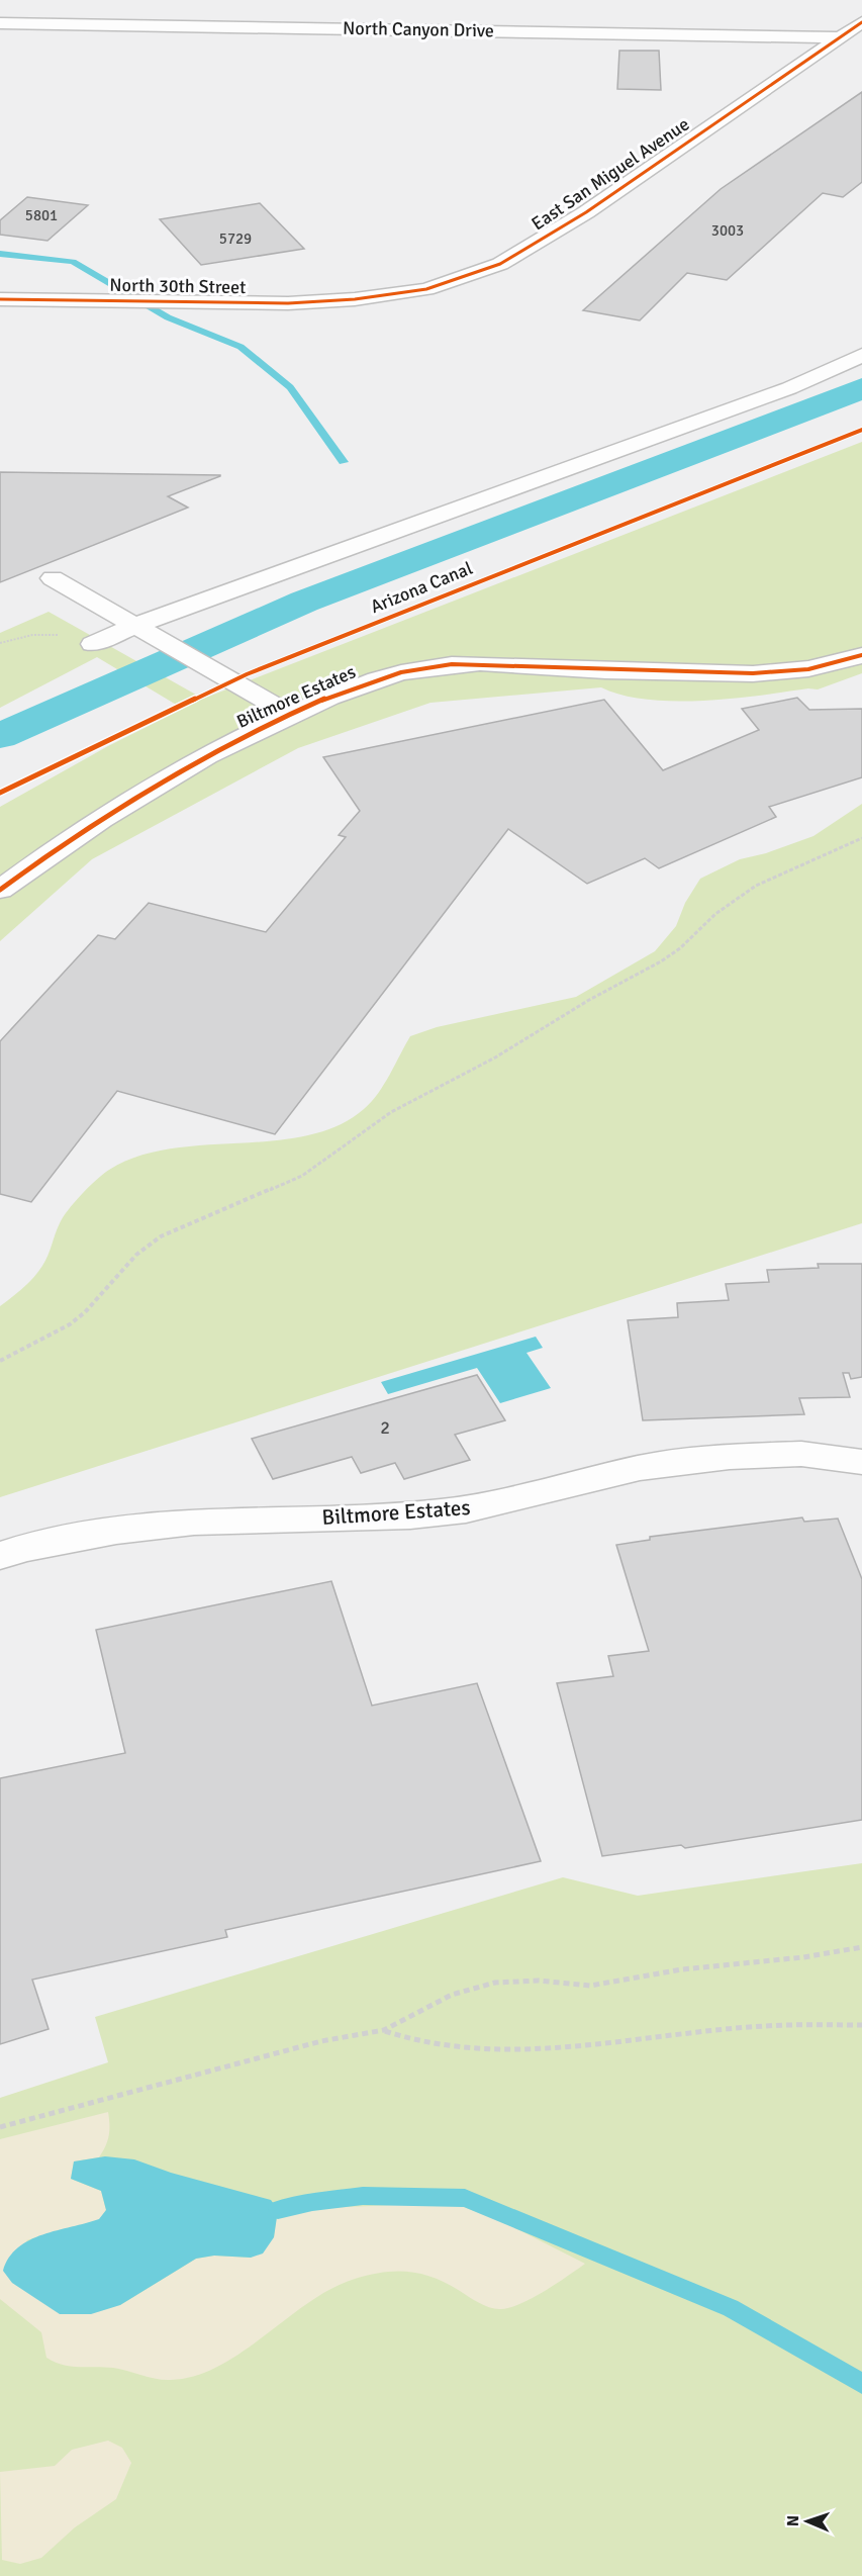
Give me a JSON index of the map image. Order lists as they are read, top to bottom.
{
  "streets": {
    "street": [
      "North Canyon Drive",
      "East San Miguel Avenue",
      "North 30th Street",
      "Biltmore Estates"
    ],
    "cycle path": ["Arizona Canal"]
  },
  "crossings": [
    ["North Canyon Drive", "East San Miguel Avenue"],
    ["East San Miguel Avenue", "North 30th Street"]
  ],
  "house_numbers": [
    "5801",
    "3003",
    "5729",
    "2"
  ],
  "north": "left"
}
